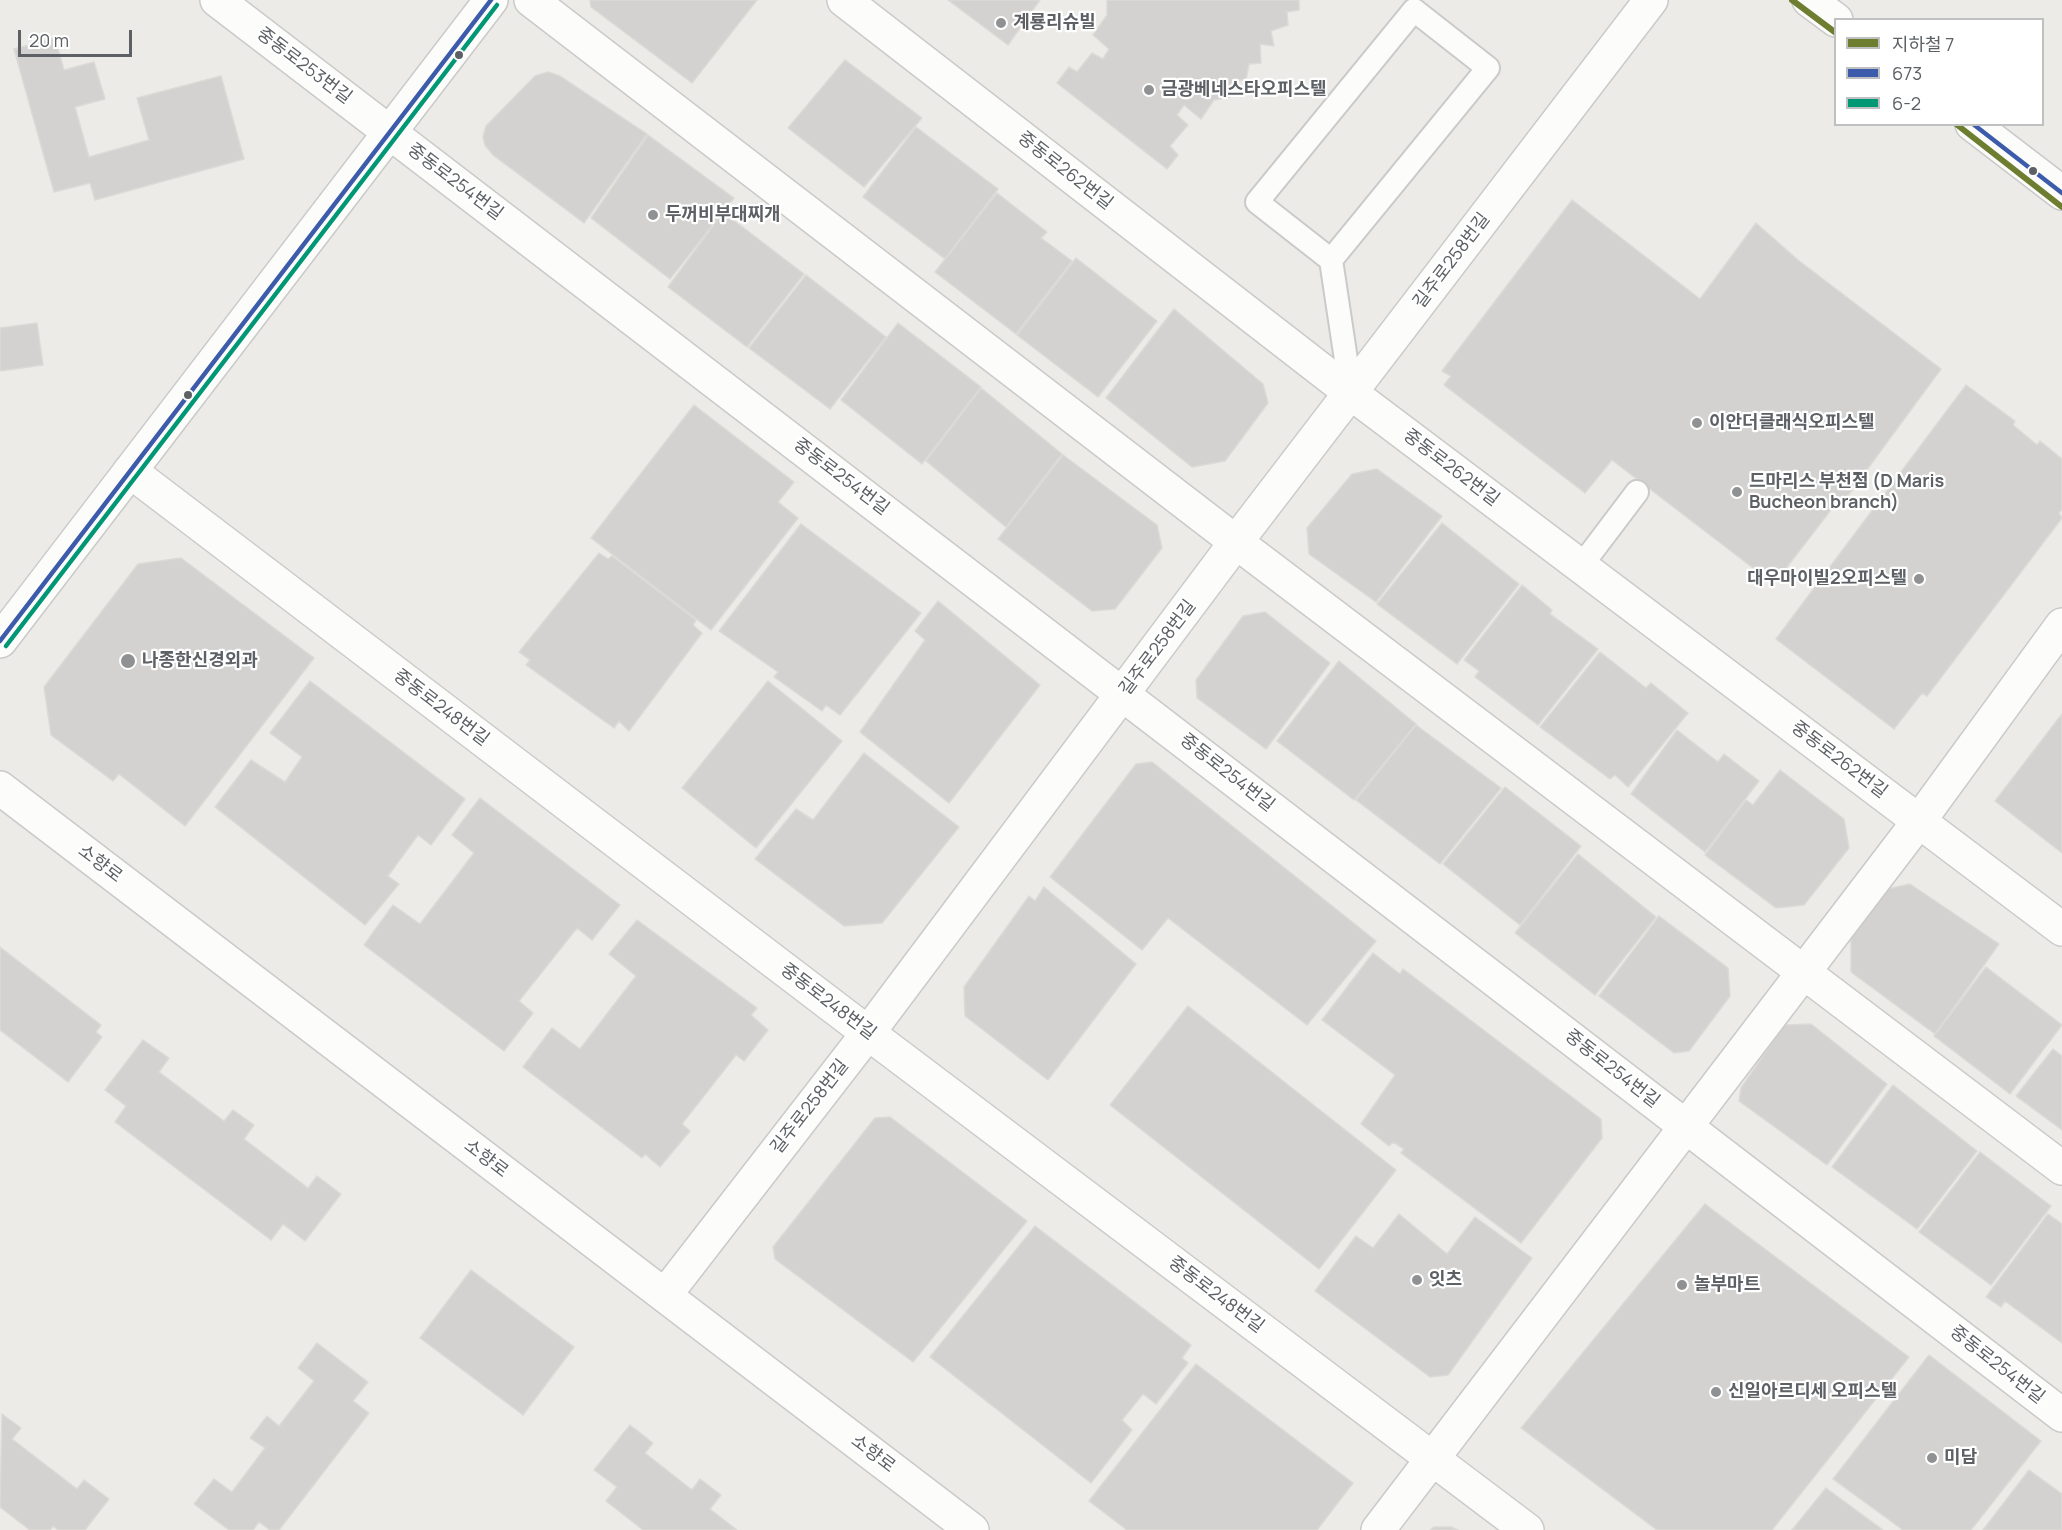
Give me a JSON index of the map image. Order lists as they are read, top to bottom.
{
  "streets": {
    "street": [
      "중동로253번길",
      "중동로262번길",
      "중동로254번길",
      "길주로258번길",
      "중동로248번길",
      "소향로"
    ]
  },
  "crossings": [
    ["중동로253번길", "중동로254번길"],
    ["중동로262번길", "길주로258번길"],
    ["중동로254번길", "길주로258번길"],
    ["길주로258번길", "중동로248번길"],
    ["길주로258번길", "소향로"]
  ],
  "places": [
    "계룡리슈빌",
    "금광베네스타오피스텔",
    "두꺼비부대찌개",
    "이안더클래식오피스텔",
    "드마리스 부천점 (D Maris Bucheon branch)",
    "대우마이빌2오피스텔",
    "나종한신경외과",
    "잇츠",
    "놀부마트",
    "신일아르디세 오피스텔",
    "미담"
  ],
  "lines": ["metro line 7", "transit line 673", "transit line 6-2"],
  "legend": ["지하철 7", "673", "6-2"],
  "scale_bar": "20 m"
}
